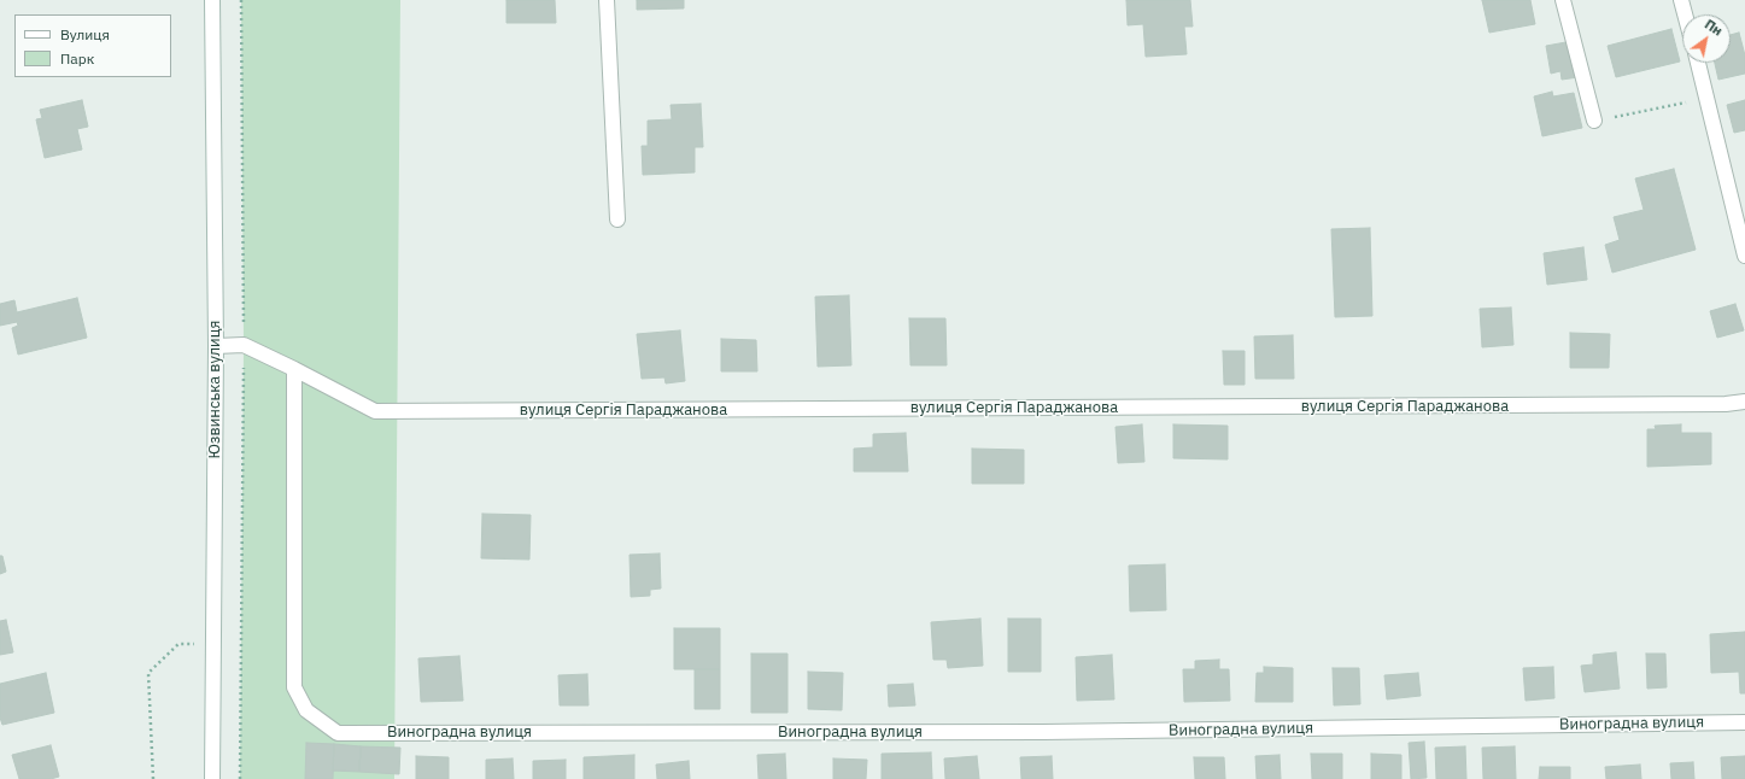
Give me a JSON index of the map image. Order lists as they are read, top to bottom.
{
  "streets": {
    "street": ["Юзвинська вулиця", "вулиця Сергія Параджанова", "Виноградна вулиця"]
  },
  "crossings": [
    ["вулиця Сергія Параджанова", "Виноградна вулиця"]
  ],
  "legend": ["Вулиця", "Парк"],
  "north": "top right"
}
